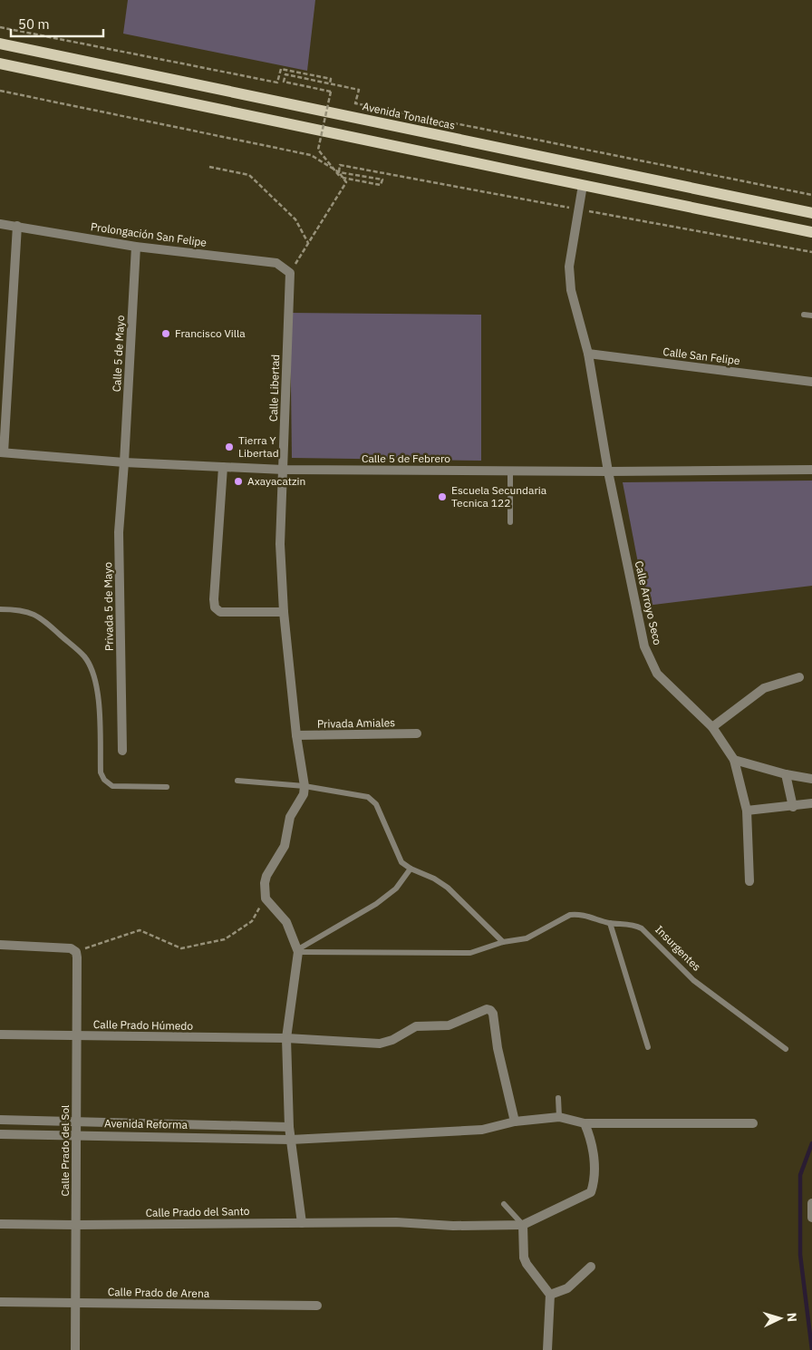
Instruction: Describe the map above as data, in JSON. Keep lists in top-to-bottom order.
{
  "streets": {
    "main road": ["Avenida Tonaltecas"],
    "street": [
      "Prolongación San Felipe",
      "Calle 5 de Mayo",
      "Calle San Felipe",
      "Calle Libertad",
      "Calle 5 de Febrero",
      "Calle Arroyo Seco",
      "Privada 5 de Mayo",
      "Privada Amiales",
      "Calle Prado Húmedo",
      "Avenida Reforma",
      "Calle Prado del Sol",
      "Calle Prado del Santo",
      "Calle Prado de Arena"
    ],
    "lane": ["Insurgentes"]
  },
  "crossings": [
    ["Prolongación San Felipe", "Calle 5 de Mayo"],
    ["Prolongación San Felipe", "Calle Libertad"],
    ["Calle 5 de Mayo", "Calle 5 de Febrero"],
    ["Calle 5 de Mayo", "Privada 5 de Mayo"],
    ["Calle San Felipe", "Calle Arroyo Seco"],
    ["Calle Libertad", "Calle 5 de Febrero"],
    ["Calle Libertad", "Privada Amiales"],
    ["Calle 5 de Febrero", "Calle Arroyo Seco"],
    ["Calle 5 de Febrero", "Privada 5 de Mayo"],
    ["Calle Prado Húmedo", "Avenida Reforma"],
    ["Calle Prado Húmedo", "Calle Prado del Sol"],
    ["Avenida Reforma", "Calle Prado del Sol"],
    ["Calle Prado del Sol", "Calle Prado del Santo"],
    ["Calle Prado del Sol", "Calle Prado de Arena"]
  ],
  "places": [
    "Francisco Villa",
    "Tierra Y Libertad",
    "Axayacatzin",
    "Escuela Secundaria Tecnica 122"
  ],
  "scale_bar": "50 m",
  "north": "right"
}
